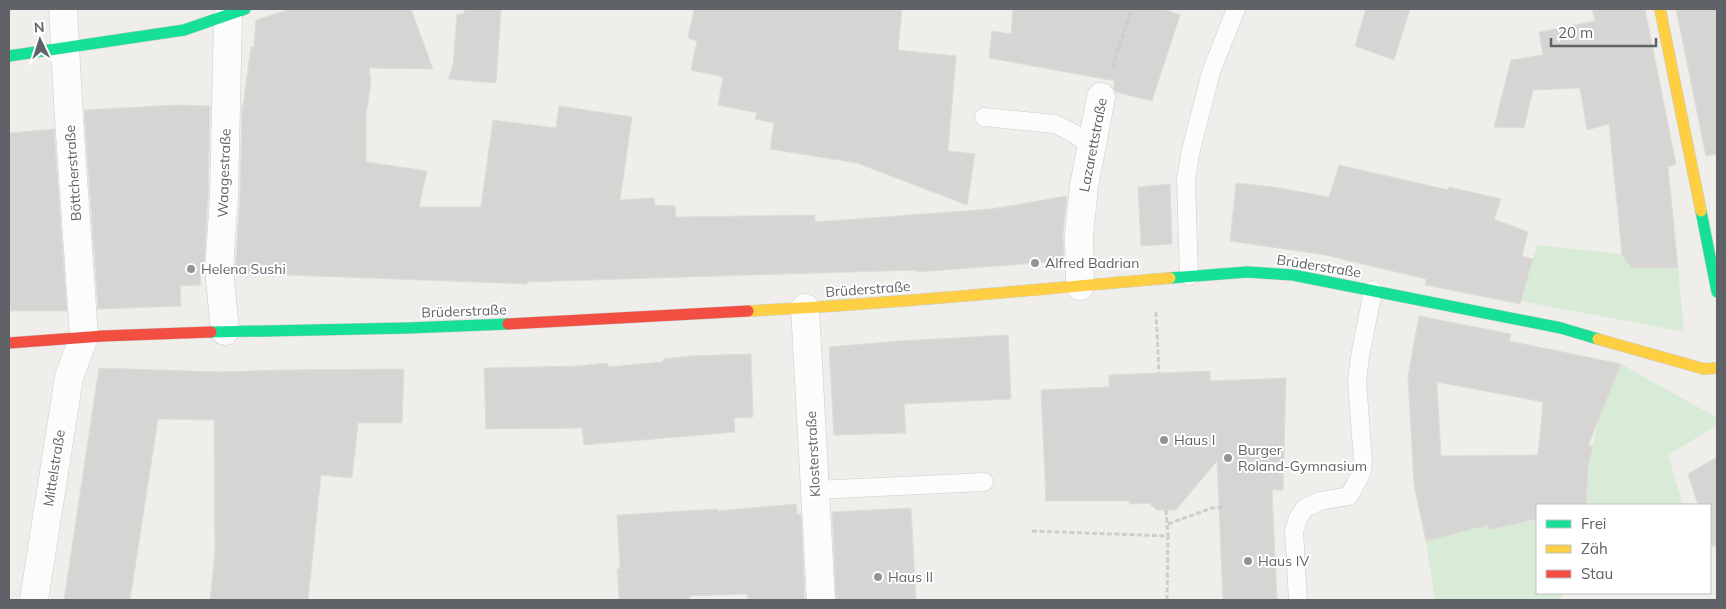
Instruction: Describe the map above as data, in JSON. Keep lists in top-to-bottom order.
{
  "streets": {
    "street": [
      "Lazarettstraße",
      "Böttcherstraße",
      "Waagestraße",
      "Brüderstraße",
      "Klosterstraße",
      "Mittelstraße"
    ]
  },
  "crossings": [
    ["Lazarettstraße", "Brüderstraße"],
    ["Böttcherstraße", "Brüderstraße"],
    ["Böttcherstraße", "Mittelstraße"],
    ["Waagestraße", "Brüderstraße"],
    ["Brüderstraße", "Klosterstraße"],
    ["Brüderstraße", "Mittelstraße"]
  ],
  "places": [
    "Alfred Badrian",
    "Helena Sushi",
    "Haus I",
    "Burger Roland-Gymnasium",
    "Haus IV",
    "Haus II"
  ],
  "legend": ["Frei", "Zäh", "Stau"],
  "scale_bar": "20 m",
  "north": "top"
}
